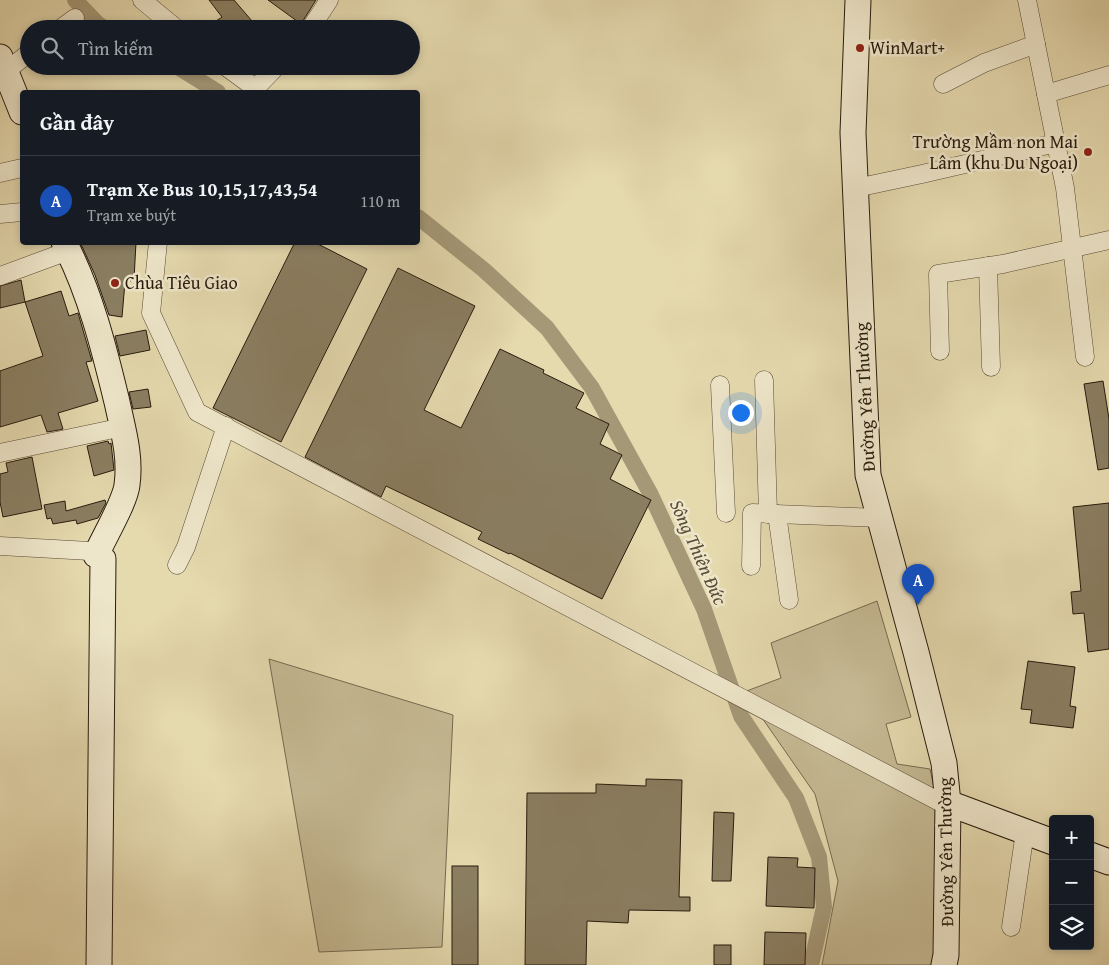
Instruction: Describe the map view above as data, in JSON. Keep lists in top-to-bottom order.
{
  "streets": {
    "main road": ["Đường Yên Thường"]
  },
  "water": ["Sông Thiên Đức"],
  "places": ["WinMart+", "Trường Mầm non Mai Lâm (khu Du Ngoại)", "Chùa Tiêu Giao"],
  "page": {
    "search": "Tìm kiếm",
    "heading": "Gần đây",
    "list": [
      {
        "mark": "A",
        "name": "Trạm Xe Bus 10,15,17,43,54",
        "note": "Trạm xe buýt",
        "value": "110 m"
      }
    ],
    "pins": "A",
    "map_buttons": ["+", "−"]
  }
}
